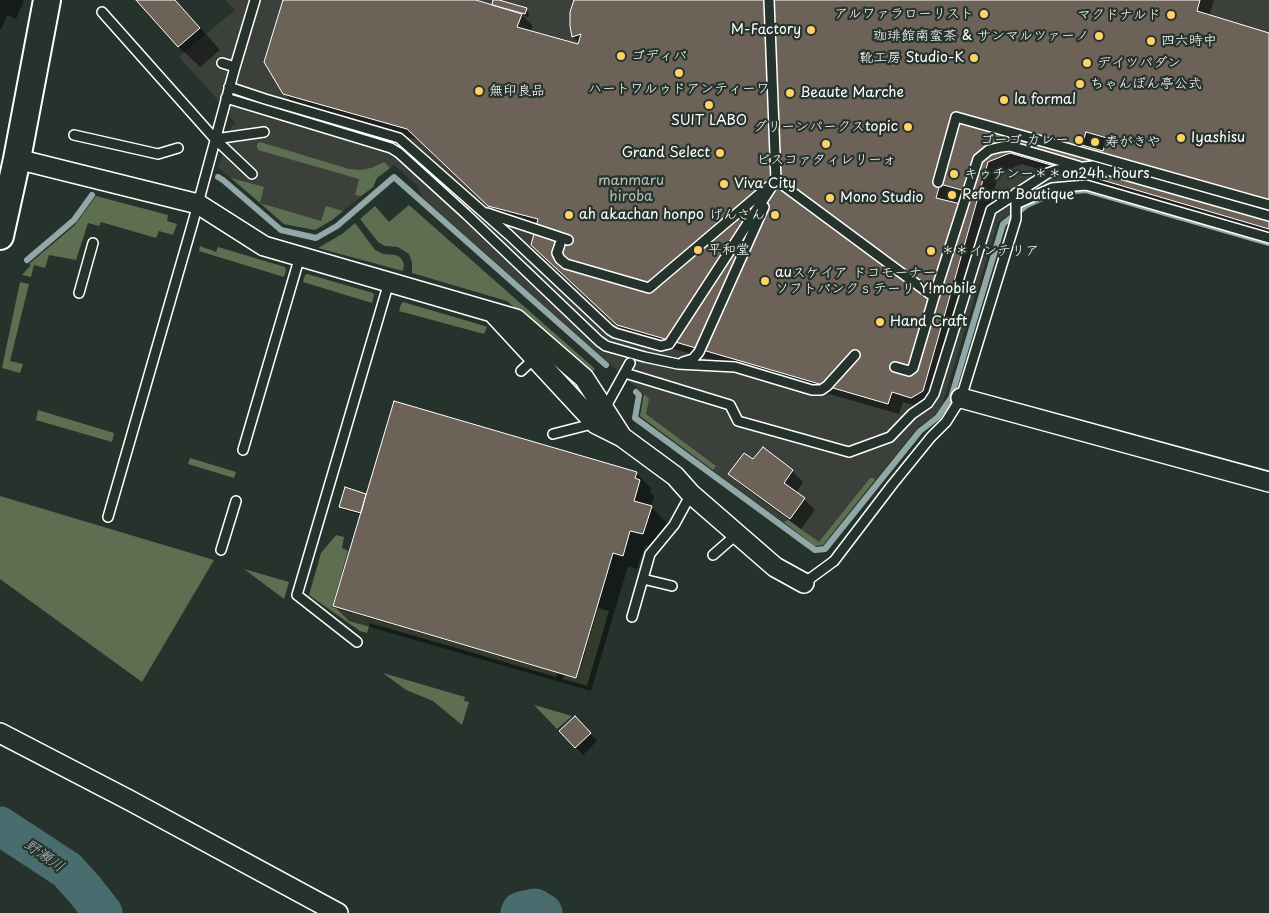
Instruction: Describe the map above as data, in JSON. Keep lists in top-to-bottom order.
{
  "water": ["野瀬川"],
  "parks": ["manmaru hiroba"],
  "places": [
    "アルワァラローリスト",
    "マクドナルド",
    "M-Factory",
    "珈琲館南蛮茶 & サンマルツァーノ",
    "四六時中",
    "ゴディバ",
    "靴工房 Studio-K",
    "デイツパダン",
    "ハートワルゥドアンティーワ",
    "ちゃんぽん亭公式",
    "無印良品",
    "Beaute Marche",
    "la formal",
    "SUIT LABO",
    "グリーンパークスtopic",
    "Iyashisu",
    "ゴーゴ カレー",
    "寿がきや",
    "ビスコァタィレリーォ",
    "Grand Select",
    "キゥチンー＊＊on24h. hours",
    "Viva City",
    "Reform Boutique",
    "Mono Studio",
    "ah akachan honpo",
    "げんさん",
    "平和堂",
    "＊＊インテリア",
    "auスケイア ドコモーナー ソフトバンクｓテーリ Y!mobile",
    "Hand Craft"
  ]
}
